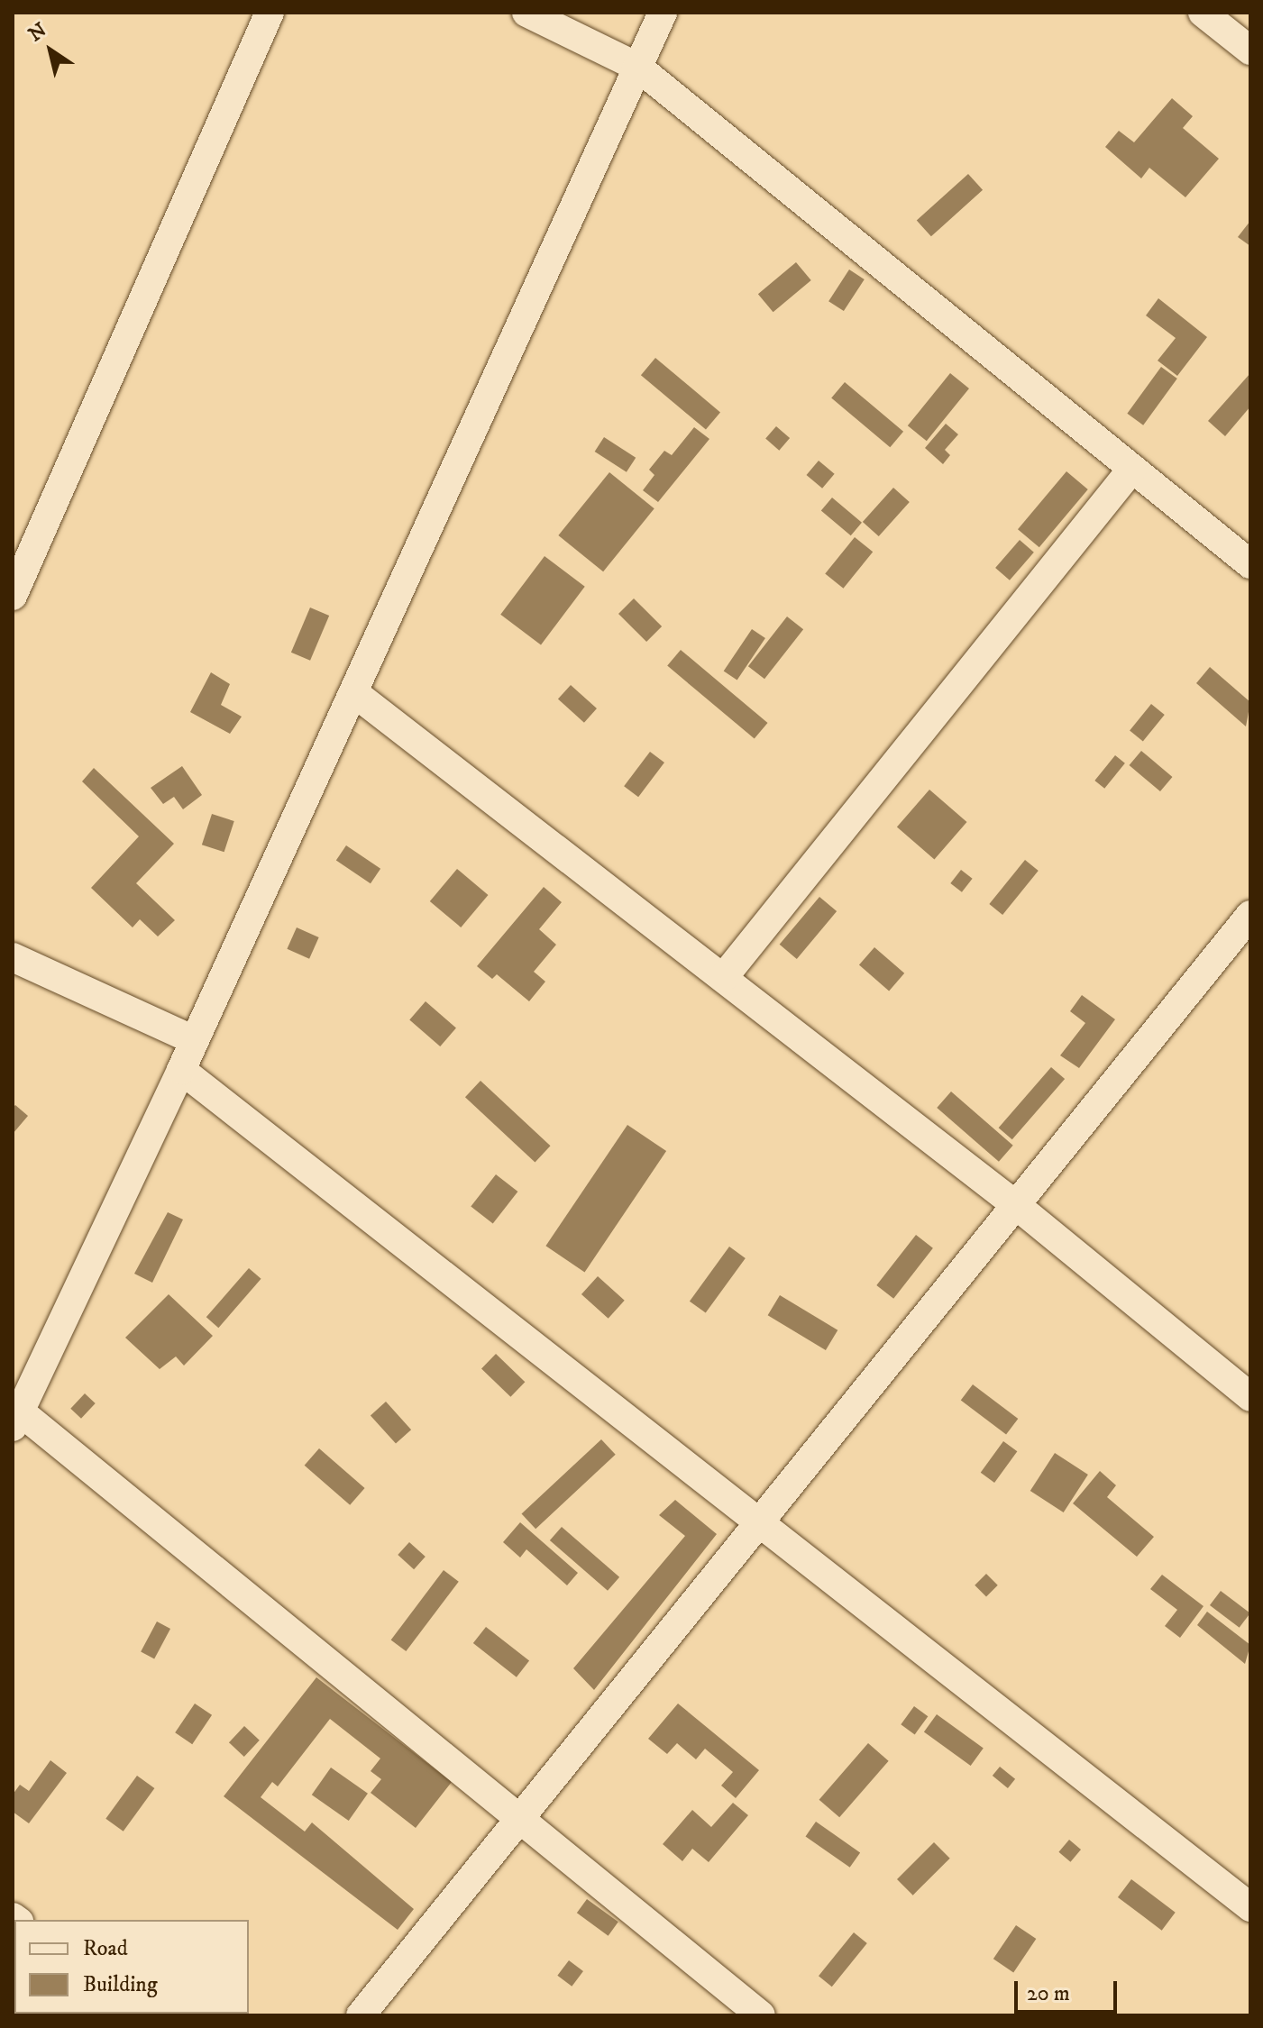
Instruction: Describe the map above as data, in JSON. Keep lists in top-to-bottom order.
{
  "legend": ["Road", "Building"],
  "scale_bar": "20 m",
  "north": "top left"
}
